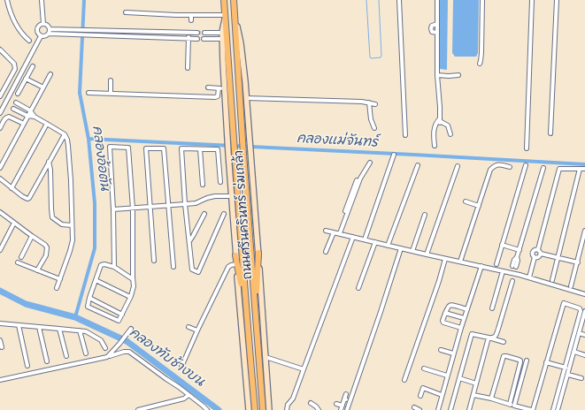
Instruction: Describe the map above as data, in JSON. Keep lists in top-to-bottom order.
{
  "streets": {
    "main road": ["ถนนศรีนครินทร์-ร่มเกล้า"]
  },
  "water": ["คลองแม่จันทร์", "คลองอ้อตัน", "คลองทับช้างบน"]
}
